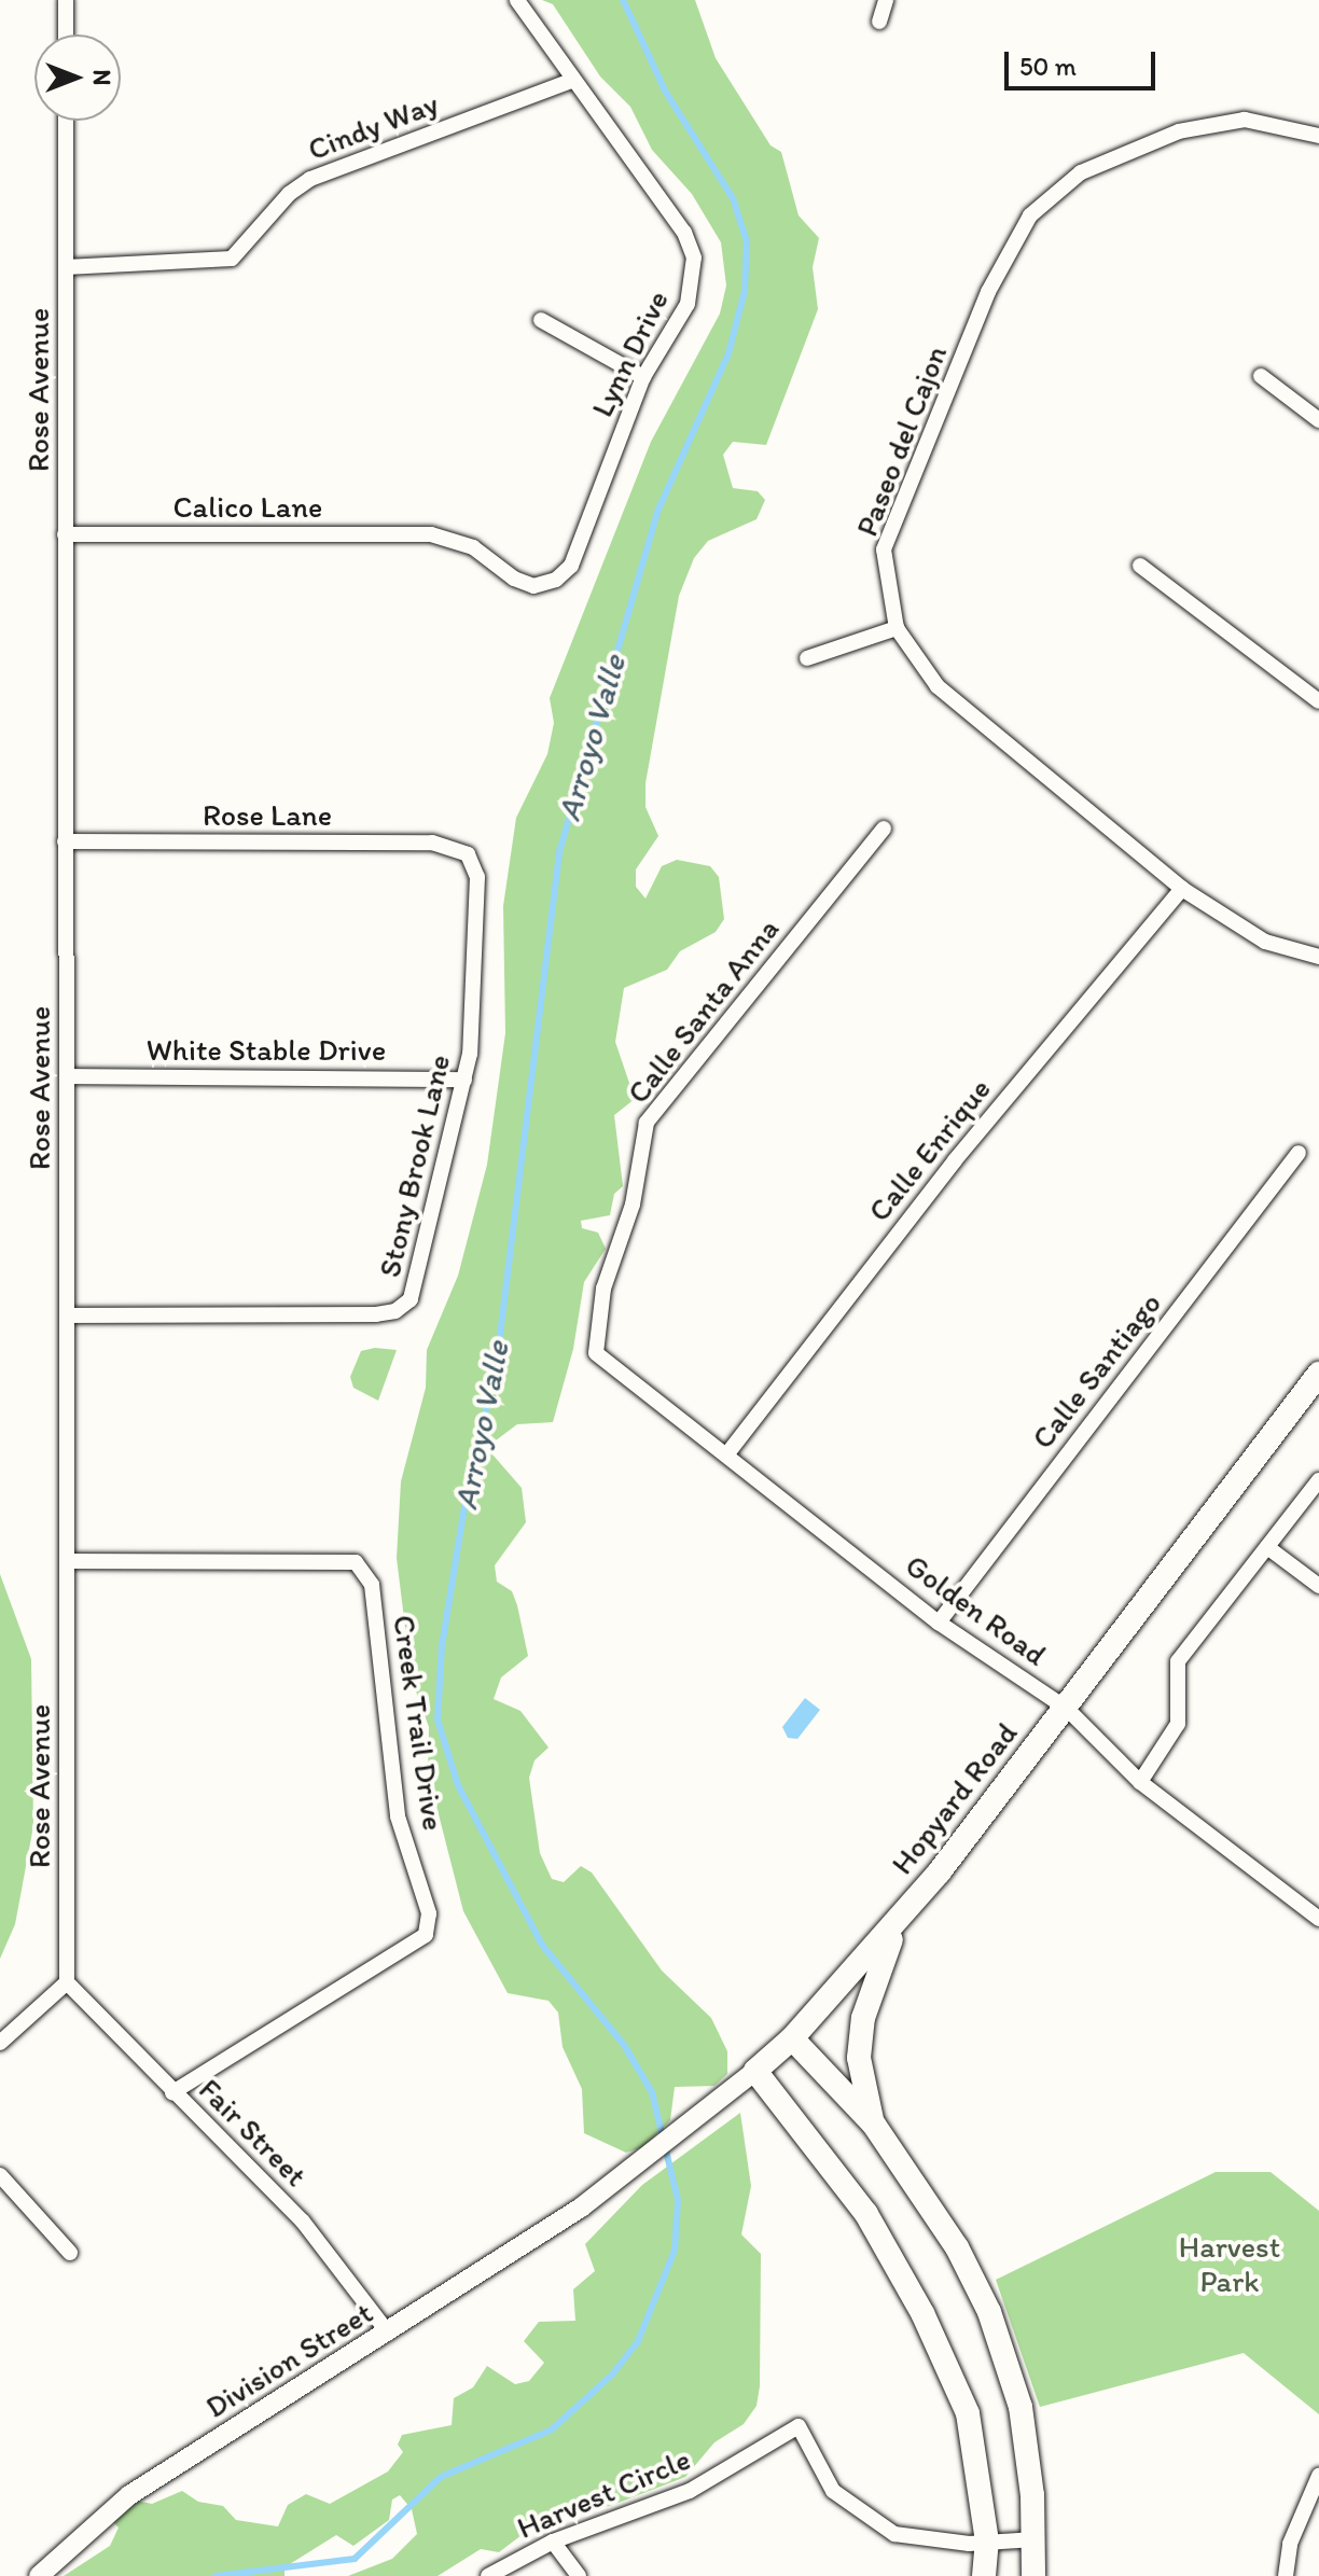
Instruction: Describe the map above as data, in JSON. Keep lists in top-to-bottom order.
{
  "streets": {
    "main road": ["Hopyard Road"],
    "street": [
      "Cindy Way",
      "Lynn Drive",
      "Rose Avenue",
      "Paseo del Cajon",
      "Calico Lane",
      "Rose Lane",
      "Calle Santa Anna",
      "White Stable Drive",
      "Calle Enrique",
      "Stony Brook Lane",
      "Calle Santiago",
      "Golden Road",
      "Creek Trail Drive",
      "Fair Street",
      "Division Street",
      "Harvest Circle"
    ]
  },
  "crossings": [
    ["Cindy Way", "Lynn Drive"],
    ["Cindy Way", "Rose Avenue"],
    ["Lynn Drive", "Calico Lane"],
    ["Rose Avenue", "Calico Lane"],
    ["Rose Avenue", "Rose Lane"],
    ["Rose Avenue", "White Stable Drive"],
    ["Rose Avenue", "Stony Brook Lane"],
    ["Rose Avenue", "Creek Trail Drive"],
    ["Rose Avenue", "Fair Street"],
    ["Paseo del Cajon", "Calle Enrique"],
    ["Rose Lane", "Stony Brook Lane"],
    ["Calle Santa Anna", "Golden Road"],
    ["White Stable Drive", "Stony Brook Lane"],
    ["Calle Enrique", "Golden Road"],
    ["Calle Santiago", "Golden Road"],
    ["Golden Road", "Hopyard Road"],
    ["Creek Trail Drive", "Fair Street"],
    ["Hopyard Road", "Division Street"],
    ["Fair Street", "Division Street"]
  ],
  "water": ["Arroyo Valle"],
  "parks": ["Harvest Park"],
  "scale_bar": "50 m",
  "north": "right"
}
